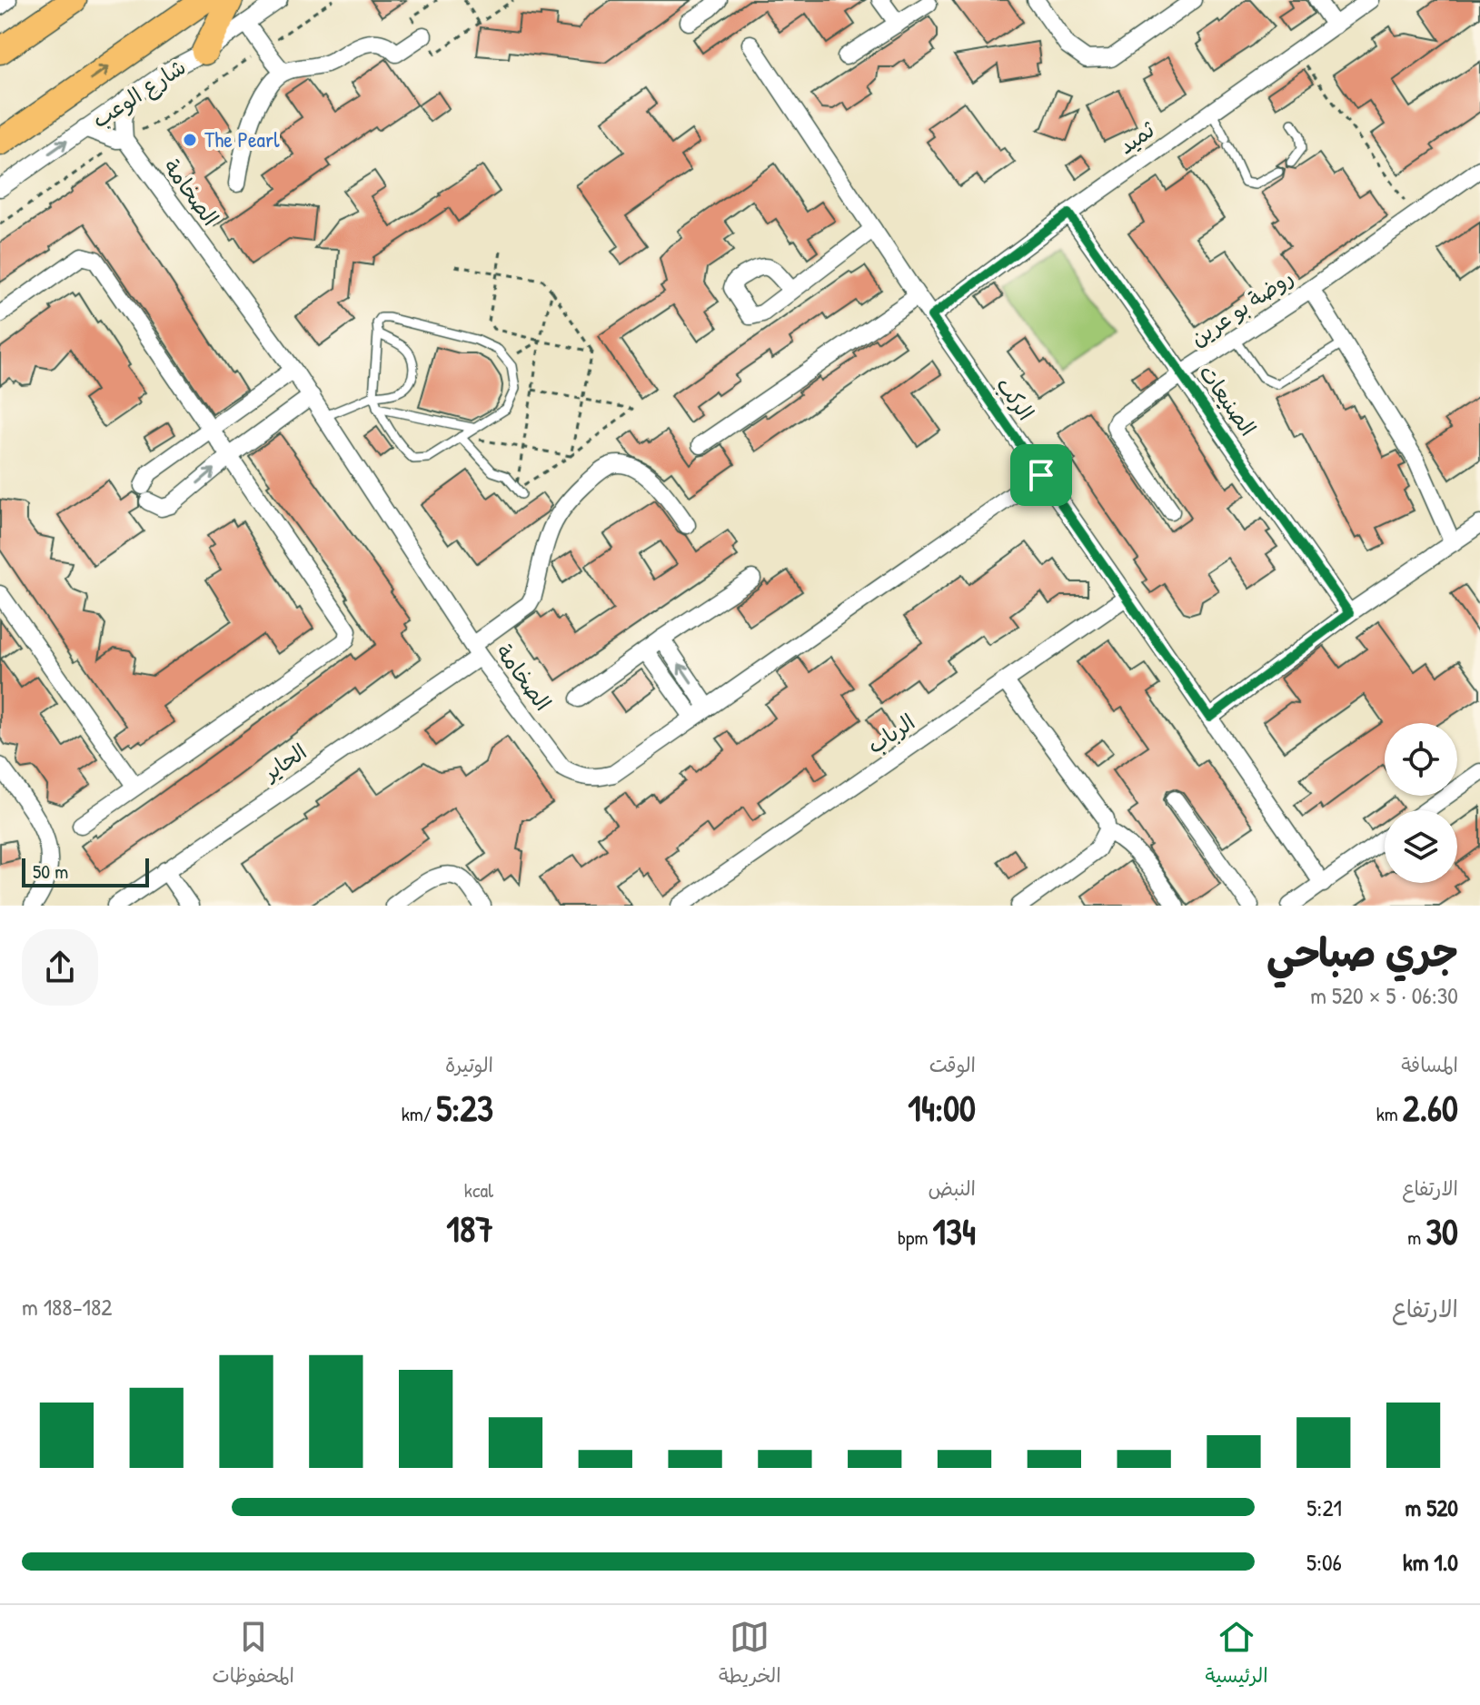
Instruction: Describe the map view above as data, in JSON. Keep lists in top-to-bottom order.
{
  "streets": {
    "main road": ["شارع الوعب"],
    "street": [
      "ثميد",
      "الصخامة",
      "روضة بو عرين",
      "الركب",
      "الصنيعات",
      "الرباب",
      "الحاير"
    ]
  },
  "crossings": [
    ["ثميد", "الركب"],
    ["ثميد", "الصنيعات"],
    ["الصخامة", "الركب"],
    ["الصخامة", "الحاير"],
    ["روضة بو عرين", "الصنيعات"],
    ["الركب", "الرباب"]
  ],
  "one_way": ["شارع الوعب"],
  "places": ["The Pearl"],
  "scale_bar": "50 m",
  "page": {
    "scale": "50 m",
    "heading": ["جري صباحي", "06:30 · 5 × 520 m"],
    "stats": [
      ["المسافة", "2.60 km"],
      ["الوقت", "14:00"],
      ["الوتيرة", "5:23 /km"],
      ["الارتفاع", "30 m"],
      ["النبض", "134 bpm"],
      ["kcal", "187"]
    ],
    "chart": ["الارتفاع", "182–188 m"],
    "list": [
      {
        "name": "520 m",
        "note": "5:21"
      },
      {
        "name": "1.0 km",
        "note": "5:06"
      }
    ],
    "tabs": ["الرئيسية", "الخريطة", "المحفوظات"]
  }
}
